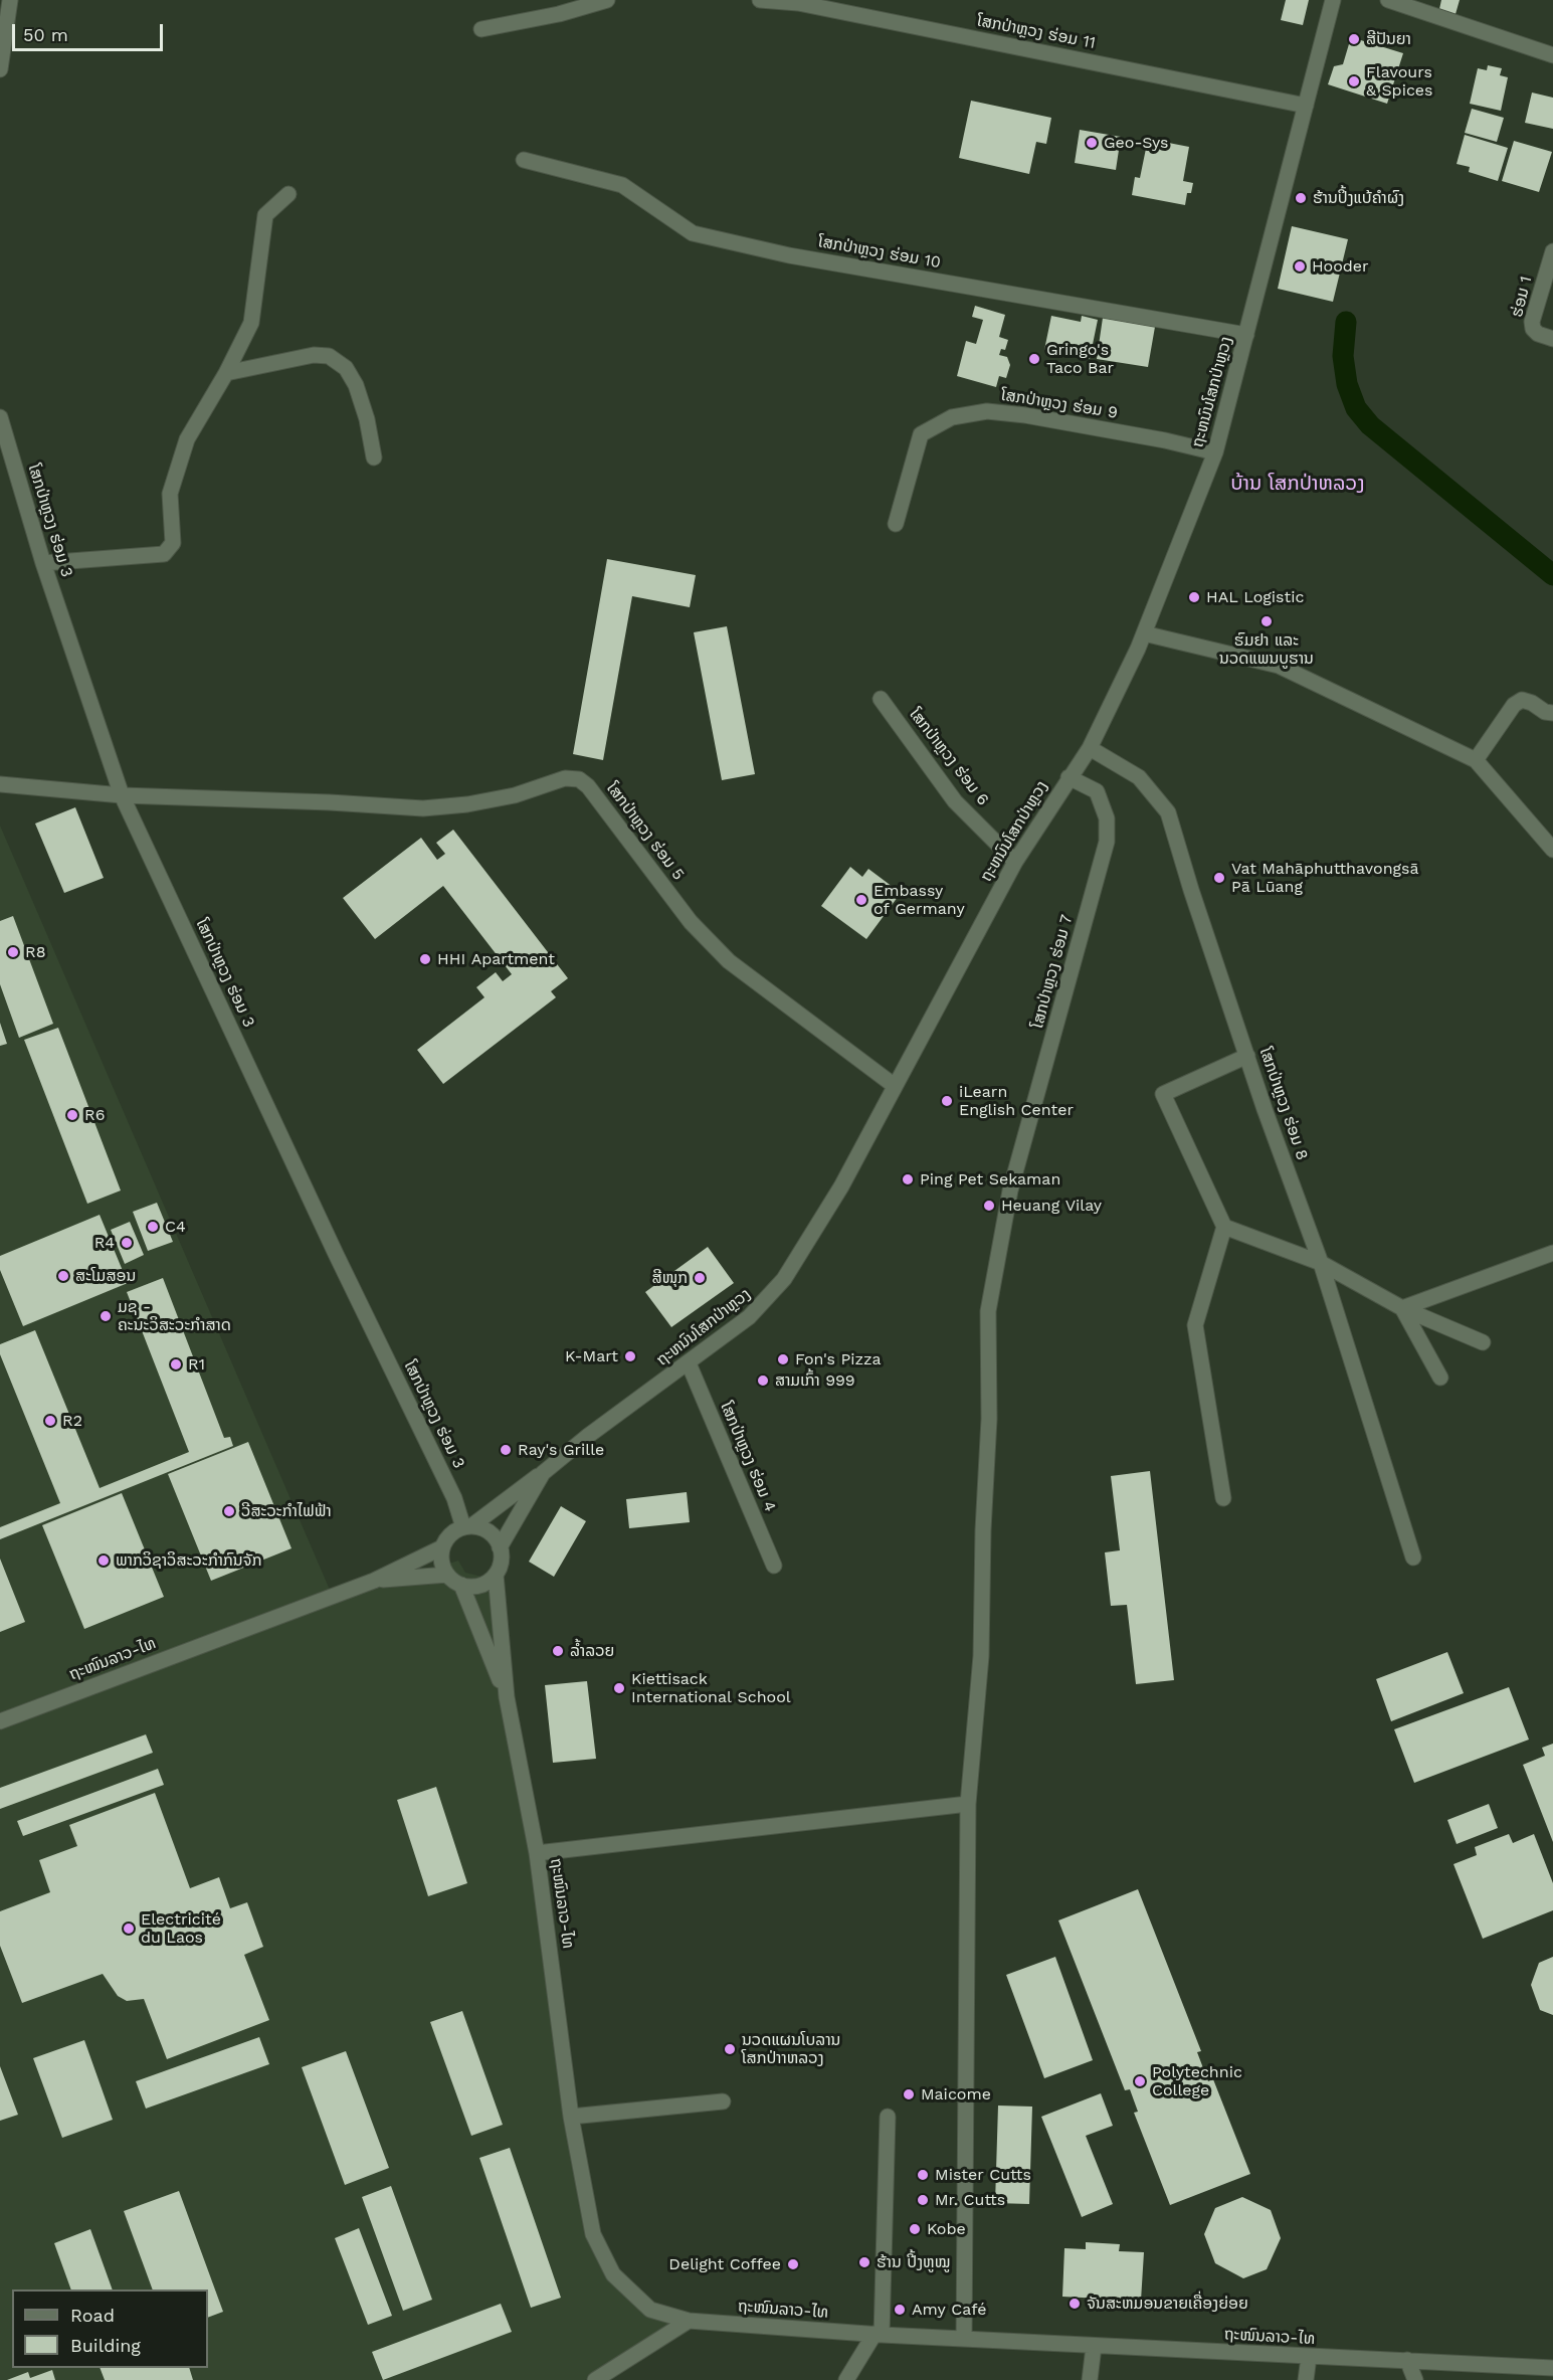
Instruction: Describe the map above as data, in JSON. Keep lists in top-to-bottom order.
{
  "streets": {
    "street": [
      "ໂສກປ່າຫຼວງ ຮ່ອມ 11",
      "ໂສກປ່າຫຼວງ ຮ່ອມ 10",
      "ຮ່ອມ 1",
      "ຖະຫນົນໂສກປ່າຫຼວງ",
      "ໂສກປ່າຫຼວງ ຮ່ອມ 9",
      "ໂສກປ່າຫຼວງ ຮ່ອມ 3",
      "ໂສກປ່າຫຼວງ ຮ່ອມ 6",
      "ໂສກປ່າຫຼວງ ຮ່ອມ 5",
      "ໂສກປ່າຫຼວງ ຮ່ອມ 7",
      "ໂສກປ່າຫຼວງ ຮ່ອມ 8",
      "ໂສກປ່າຫຼວງ ຮ່ອມ 4",
      "ຖະໜົນລາວ-ໄທ"
    ]
  },
  "crossings": [
    ["ໂສກປ່າຫຼວງ ຮ່ອມ 11", "ຖະຫນົນໂສກປ່າຫຼວງ"],
    ["ໂສກປ່າຫຼວງ ຮ່ອມ 10", "ຖະຫນົນໂສກປ່າຫຼວງ"],
    ["ຖະຫນົນໂສກປ່າຫຼວງ", "ໂສກປ່າຫຼວງ ຮ່ອມ 9"],
    ["ຖະຫນົນໂສກປ່າຫຼວງ", "ໂສກປ່າຫຼວງ ຮ່ອມ 3"],
    ["ຖະຫນົນໂສກປ່າຫຼວງ", "ໂສກປ່າຫຼວງ ຮ່ອມ 6"],
    ["ຖະຫນົນໂສກປ່າຫຼວງ", "ໂສກປ່າຫຼວງ ຮ່ອມ 5"],
    ["ຖະຫນົນໂສກປ່າຫຼວງ", "ໂສກປ່າຫຼວງ ຮ່ອມ 7"],
    ["ຖະຫນົນໂສກປ່າຫຼວງ", "ໂສກປ່າຫຼວງ ຮ່ອມ 8"],
    ["ຖະຫນົນໂສກປ່າຫຼວງ", "ໂສກປ່າຫຼວງ ຮ່ອມ 4"],
    ["ຖະຫນົນໂສກປ່າຫຼວງ", "ຖະໜົນລາວ-ໄທ"],
    ["ໂສກປ່າຫຼວງ ຮ່ອມ 3", "ໂສກປ່າຫຼວງ ຮ່ອມ 5"],
    ["ໂສກປ່າຫຼວງ ຮ່ອມ 3", "ຖະໜົນລາວ-ໄທ"],
    ["ໂສກປ່າຫຼວງ ຮ່ອມ 7", "ຖະໜົນລາວ-ໄທ"]
  ],
  "districts": ["ບ້ານ ໂສກປ່າຫລວງ"],
  "places": [
    "ສີປັນຍາ",
    "Flavours & Spices",
    "Geo-Sys",
    "ຮ້ານປິ້ງແບ້ຄຳຜົງ",
    "Hooder",
    "Gringo's Taco Bar",
    "HAL Logistic",
    "ຮົມຢາ ແລະ ນວດແພນບູຮານ",
    "Vat Mahāphutthavongsā Pā Lūang",
    "Embassy of Germany",
    "R8",
    "HHI Apartment",
    "iLearn English Center",
    "R6",
    "Ping Pet Sekaman",
    "Heuang Vilay",
    "C4",
    "R4",
    "ສະໂມສອນ",
    "ສີໜຸກ",
    "ມຊ - ຄະນະວິສະວະກຳສາດ",
    "K-Mart",
    "Fon's Pizza",
    "R1",
    "ສາມເກົ້າ 999",
    "R2",
    "Ray's Grille",
    "ວີສະວະກຳໄຟຟ້າ",
    "ພາກວິຊາວິສະວະກຳກົນຈັກ",
    "ລ້ຳລວຍ",
    "Kiettisack International School",
    "Electricité du Laos",
    "ນວດແຜນໂບລານ ໂສກປ່າາຫລວງ",
    "Polytechnic College",
    "Maicome",
    "Mister Cutts",
    "Mr. Cutts",
    "Kobe",
    "ຮ້ານ ປີ້ງຫູໝູ",
    "Delight Coffee",
    "ຈັນສະຫມອນຂາຍເຄື່ອງຍ່ອຍ",
    "Amy Café"
  ],
  "legend": ["Road", "Building"],
  "scale_bar": "50 m"
}
